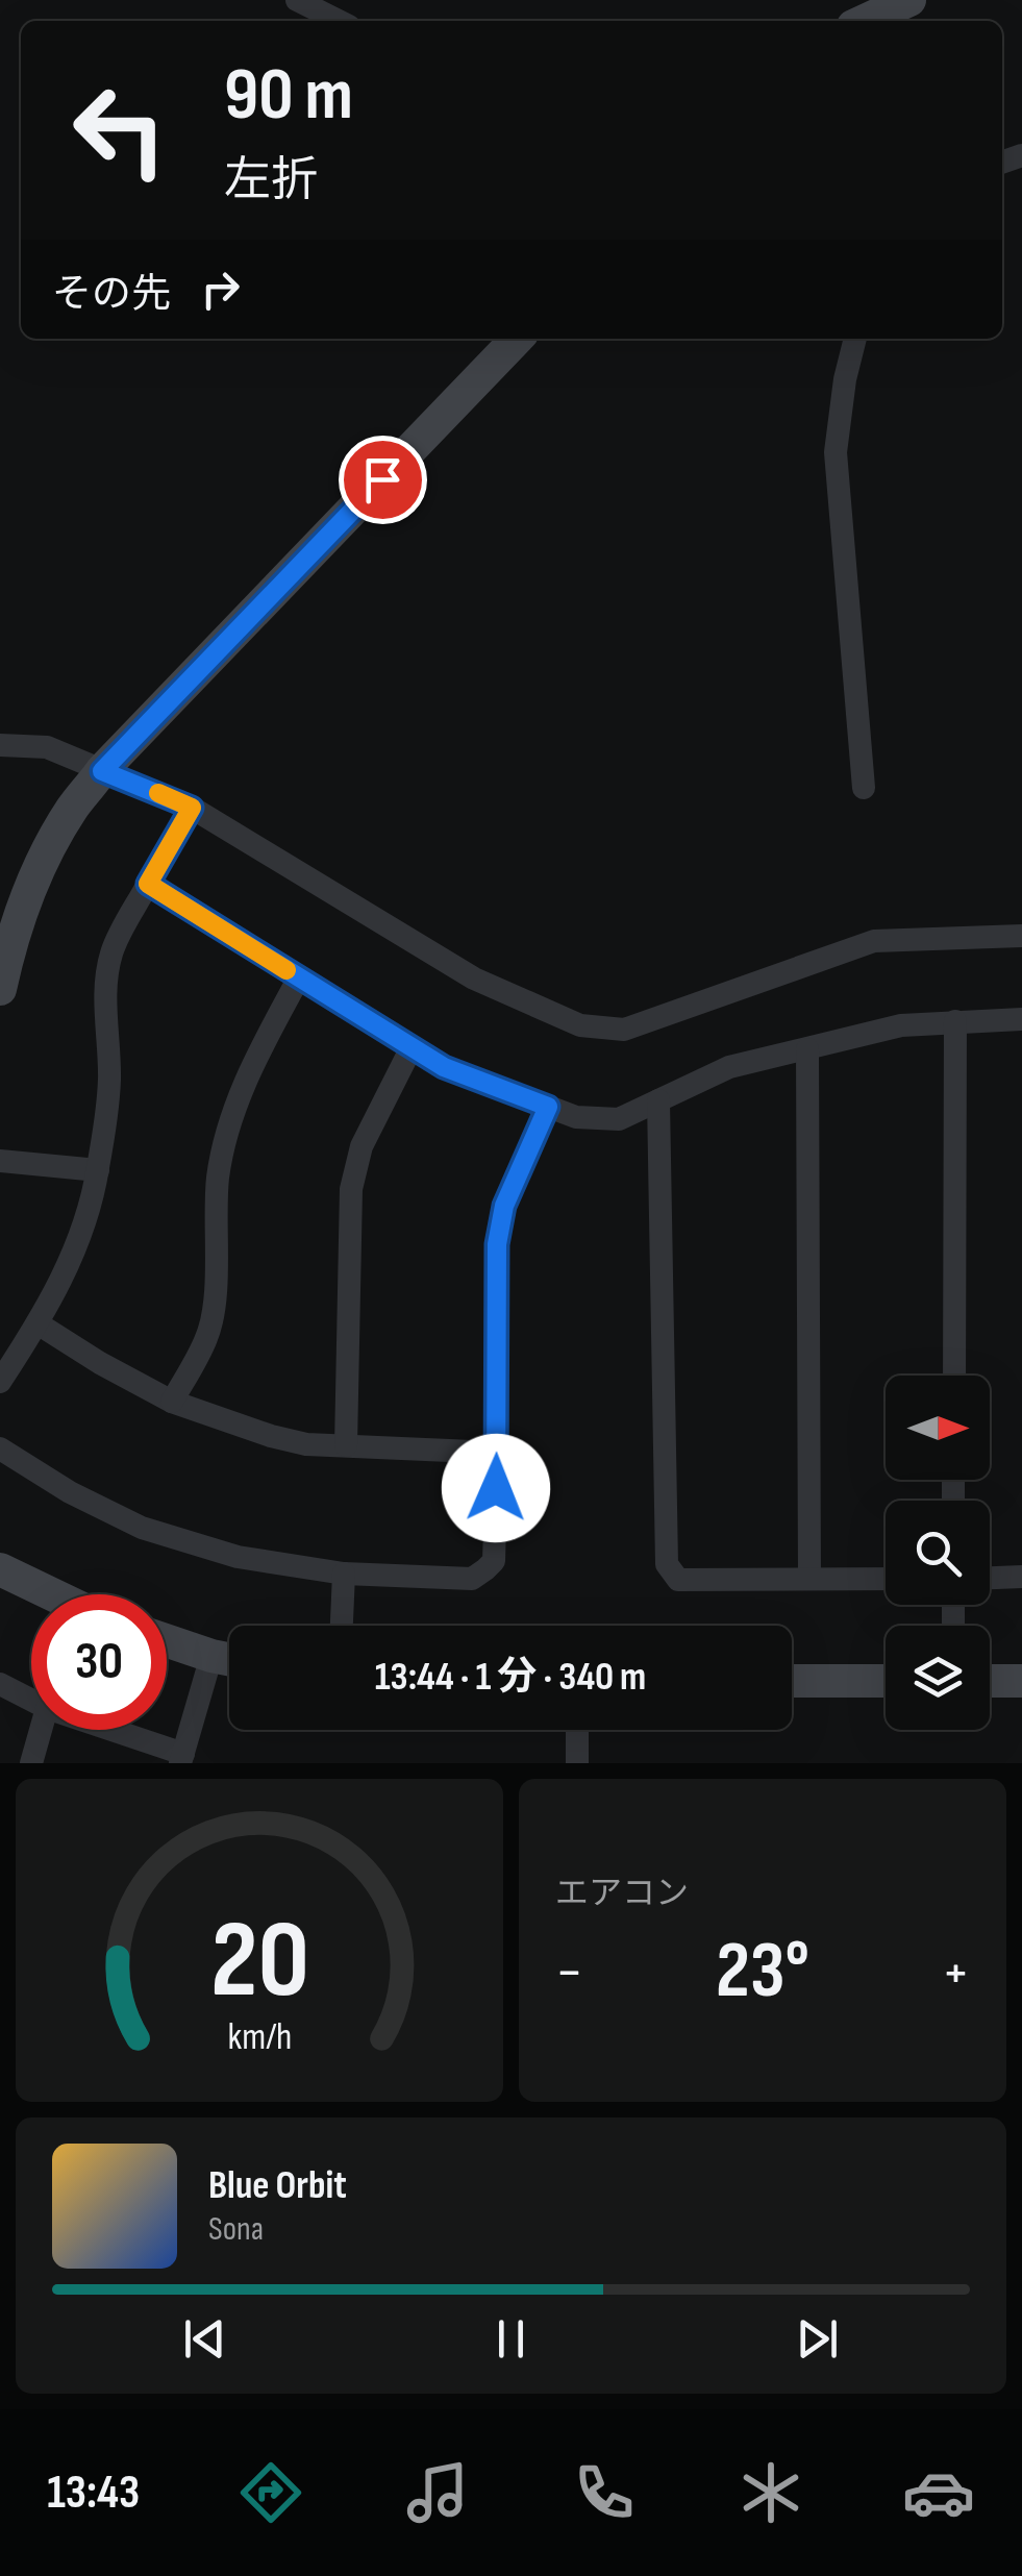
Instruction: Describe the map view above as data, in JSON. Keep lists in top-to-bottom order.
{
  "north": "right",
  "page": {
    "turn": ["90 m", "左折"],
    "then": "その先",
    "limit": "30",
    "trip": "13:44 · 1 分 · 340 m",
    "tile": "エアコン",
    "heat": ["−", "23°", "+"],
    "song": ["Blue Orbit", "Sona"],
    "tabs": "13:43",
    "gauge": ["20", "km/h"]
  }
}
